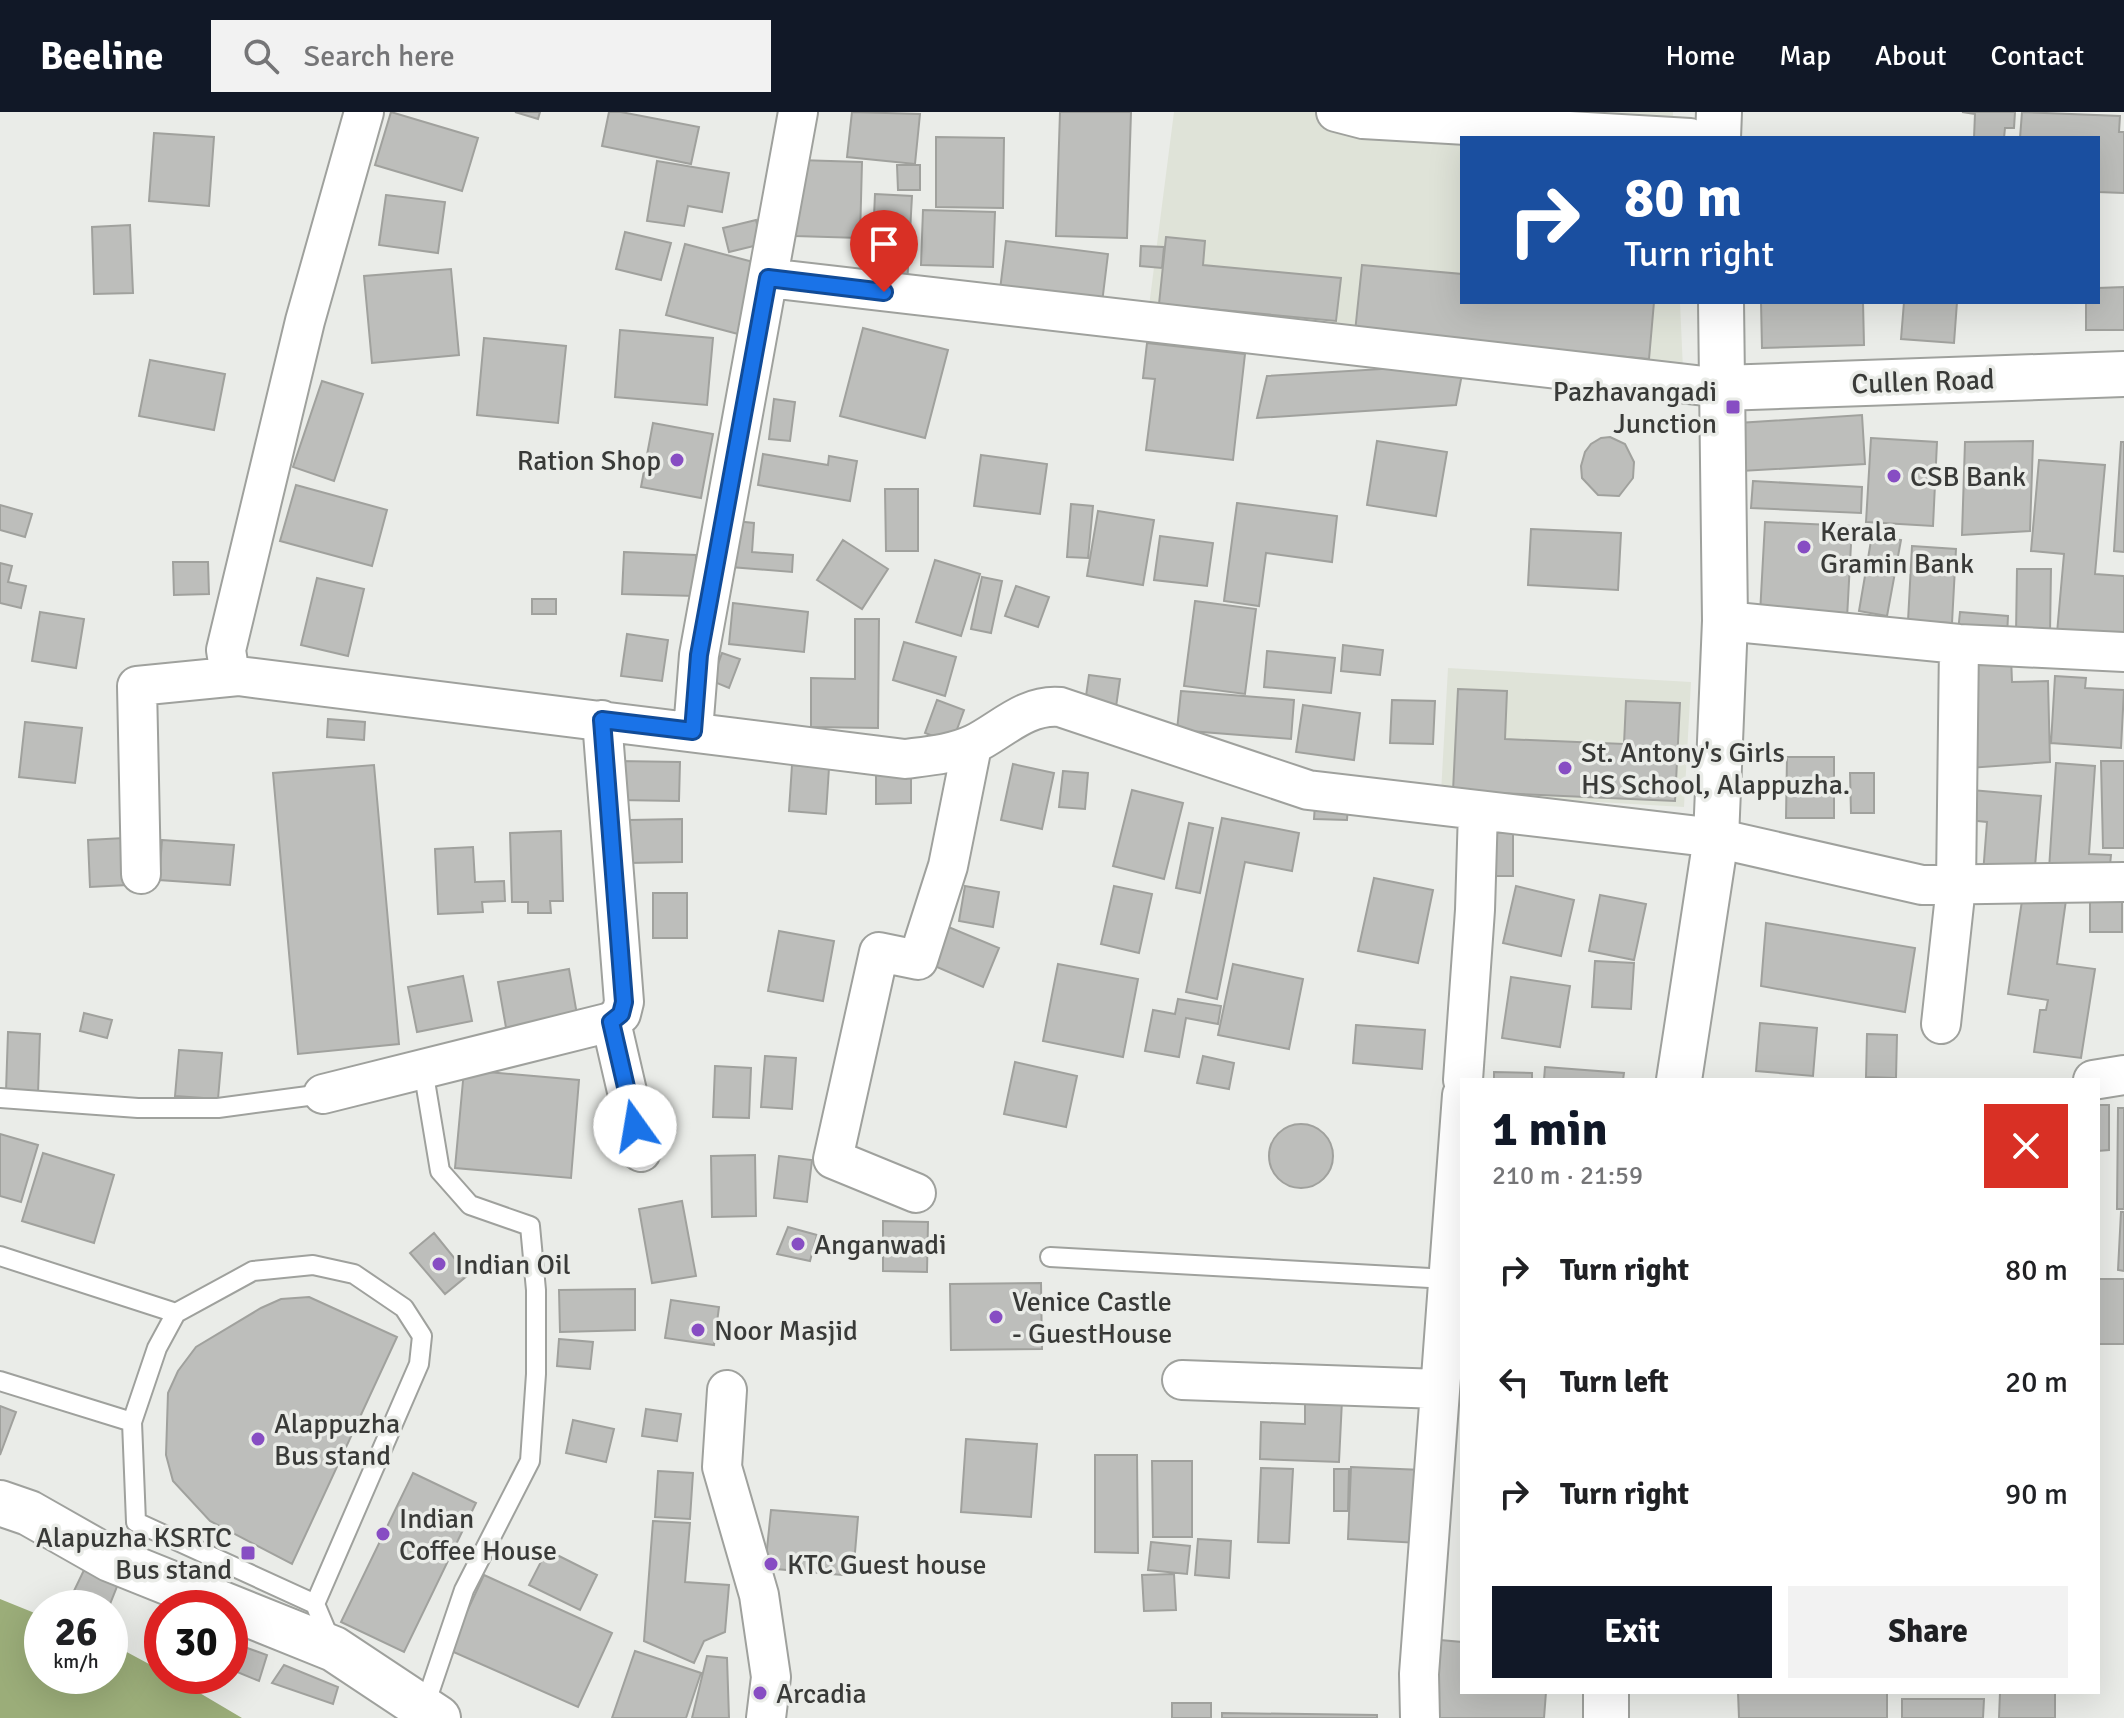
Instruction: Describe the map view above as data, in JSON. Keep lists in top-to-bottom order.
{
  "streets": {
    "main road": ["Cullen Road"]
  },
  "places": {
    "transit": ["Pazhavangadi Junction", "Alapuzha KSRTC Bus stand"],
    "other": [
      "Ration Shop",
      "CSB Bank",
      "Kerala Gramin Bank",
      "St. Antony's Girls HS School, Alappuzha.",
      "Anganwadi",
      "Indian Oil",
      "Venice Castle - GuestHouse",
      "Noor Masjid",
      "Alappuzha Bus stand",
      "Indian Coffee House",
      "KTC Guest house",
      "Arcadia"
    ]
  },
  "page": {
    "header": "Beeline",
    "search": "Search here",
    "nav": [
      "Home",
      "Map",
      "About",
      "Contact"
    ],
    "turn": ["80 m", "Turn right"],
    "heading": ["1 min", "210 m · 21:59"],
    "list": [
      {
        "name": "Turn right",
        "value": "80 m"
      },
      {
        "name": "Turn left",
        "value": "20 m"
      },
      {
        "name": "Turn right",
        "value": "90 m"
      }
    ],
    "buttons": ["Exit", "Share"],
    "speed": "26 km/h",
    "limit": "30"
  }
}
